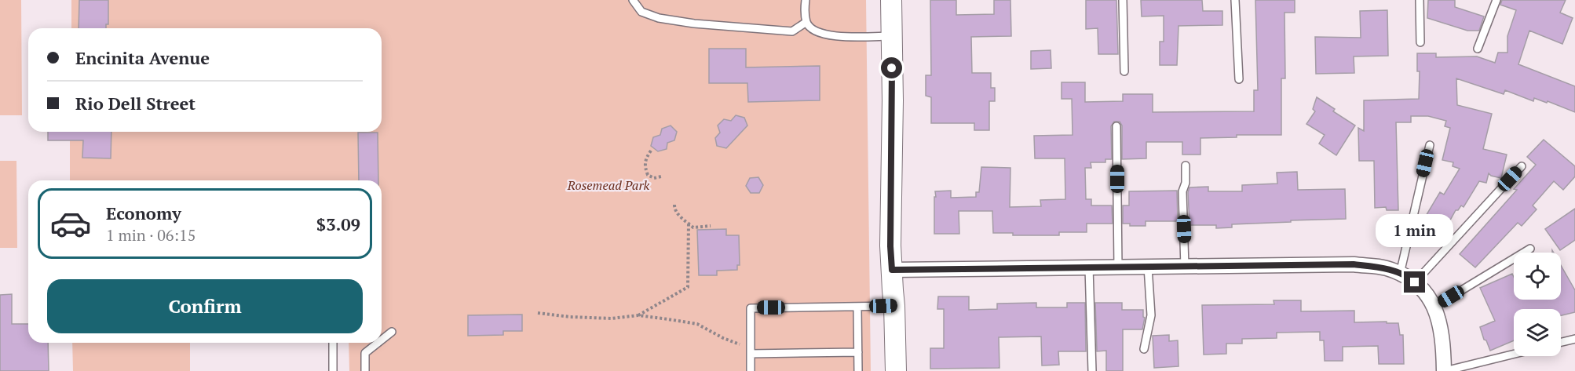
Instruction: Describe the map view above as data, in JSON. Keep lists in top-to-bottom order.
{
  "parks": ["Rosemead Park"],
  "page": {
    "banner": ["Encinita Avenue", "Rio Dell Street"],
    "list": [
      {
        "name": "Economy",
        "note": "1 min · 06:15",
        "value": "$3.09"
      }
    ],
    "bubble": "1 min",
    "buttons": "Confirm"
  }
}
